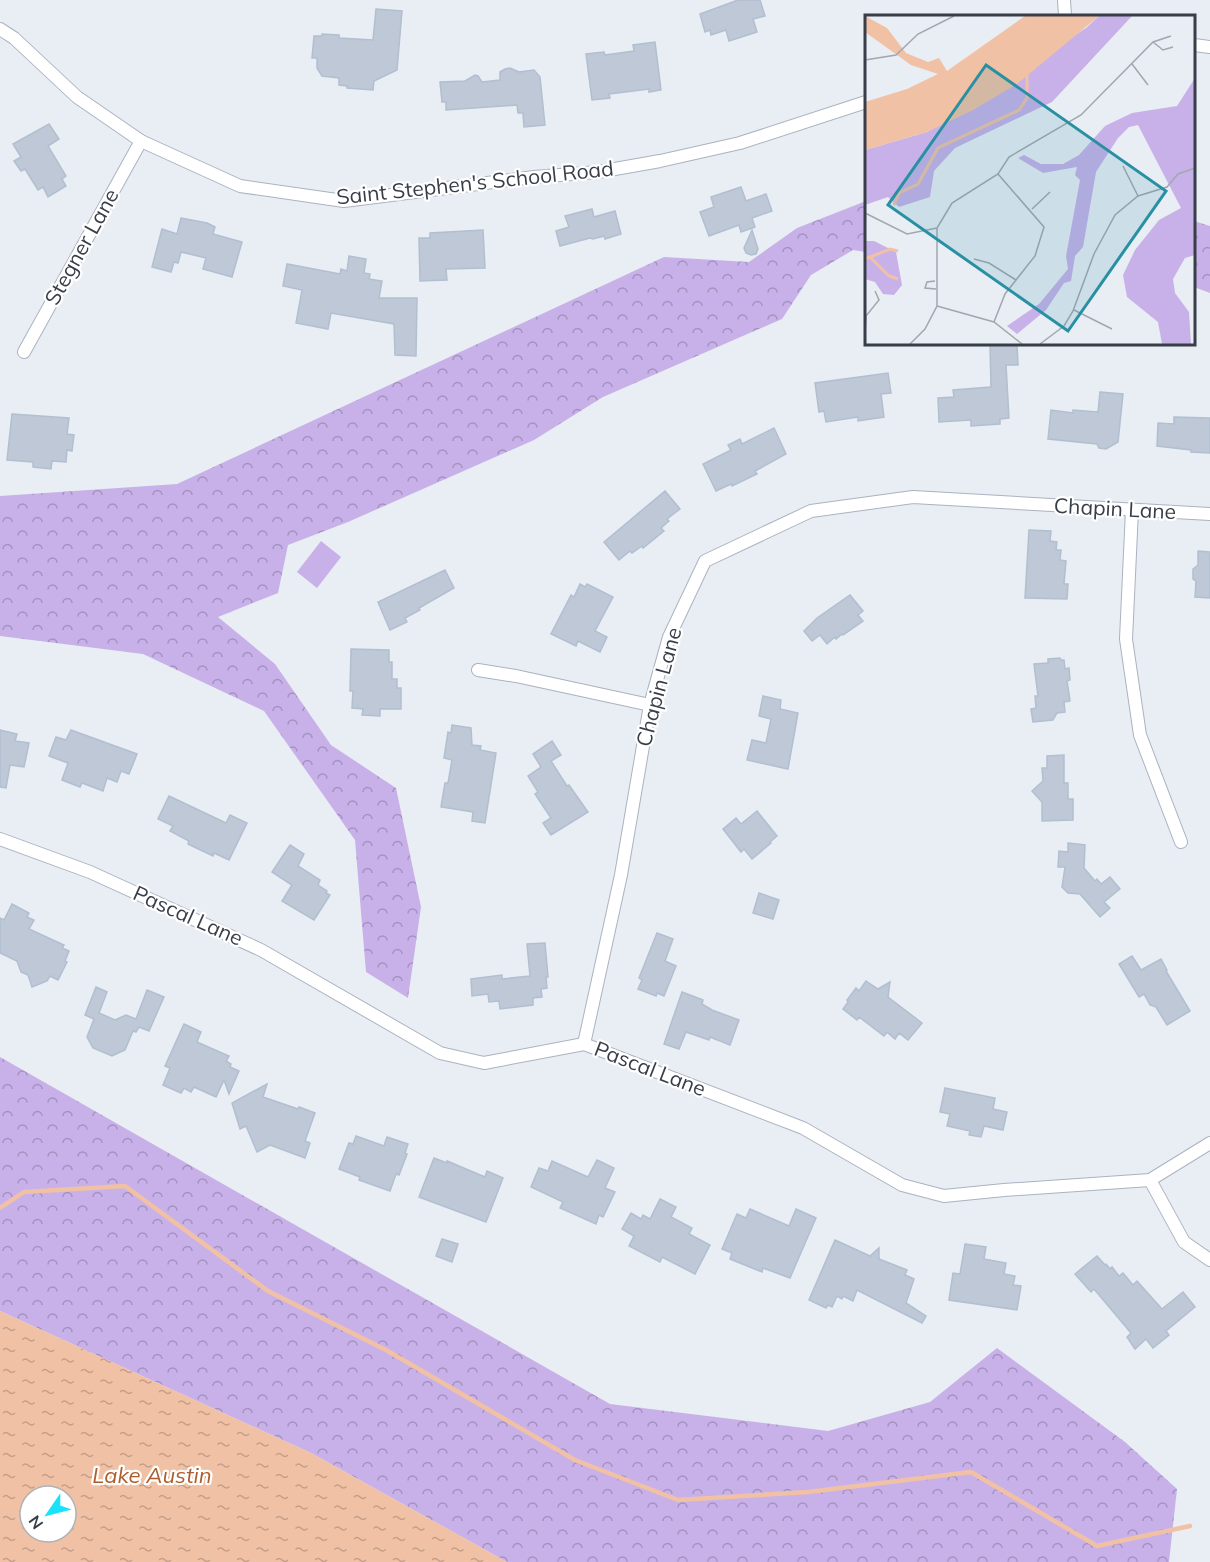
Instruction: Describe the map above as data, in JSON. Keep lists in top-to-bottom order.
{
  "streets": {
    "street": [
      "Saint Stephen's School Road",
      "Stegner Lane",
      "Chapin Lane",
      "Pascal Lane"
    ]
  },
  "crossings": [
    ["Saint Stephen's School Road", "Stegner Lane"],
    ["Chapin Lane", "Pascal Lane"]
  ],
  "water": ["Lake Austin"],
  "north": "bottom left"
}
